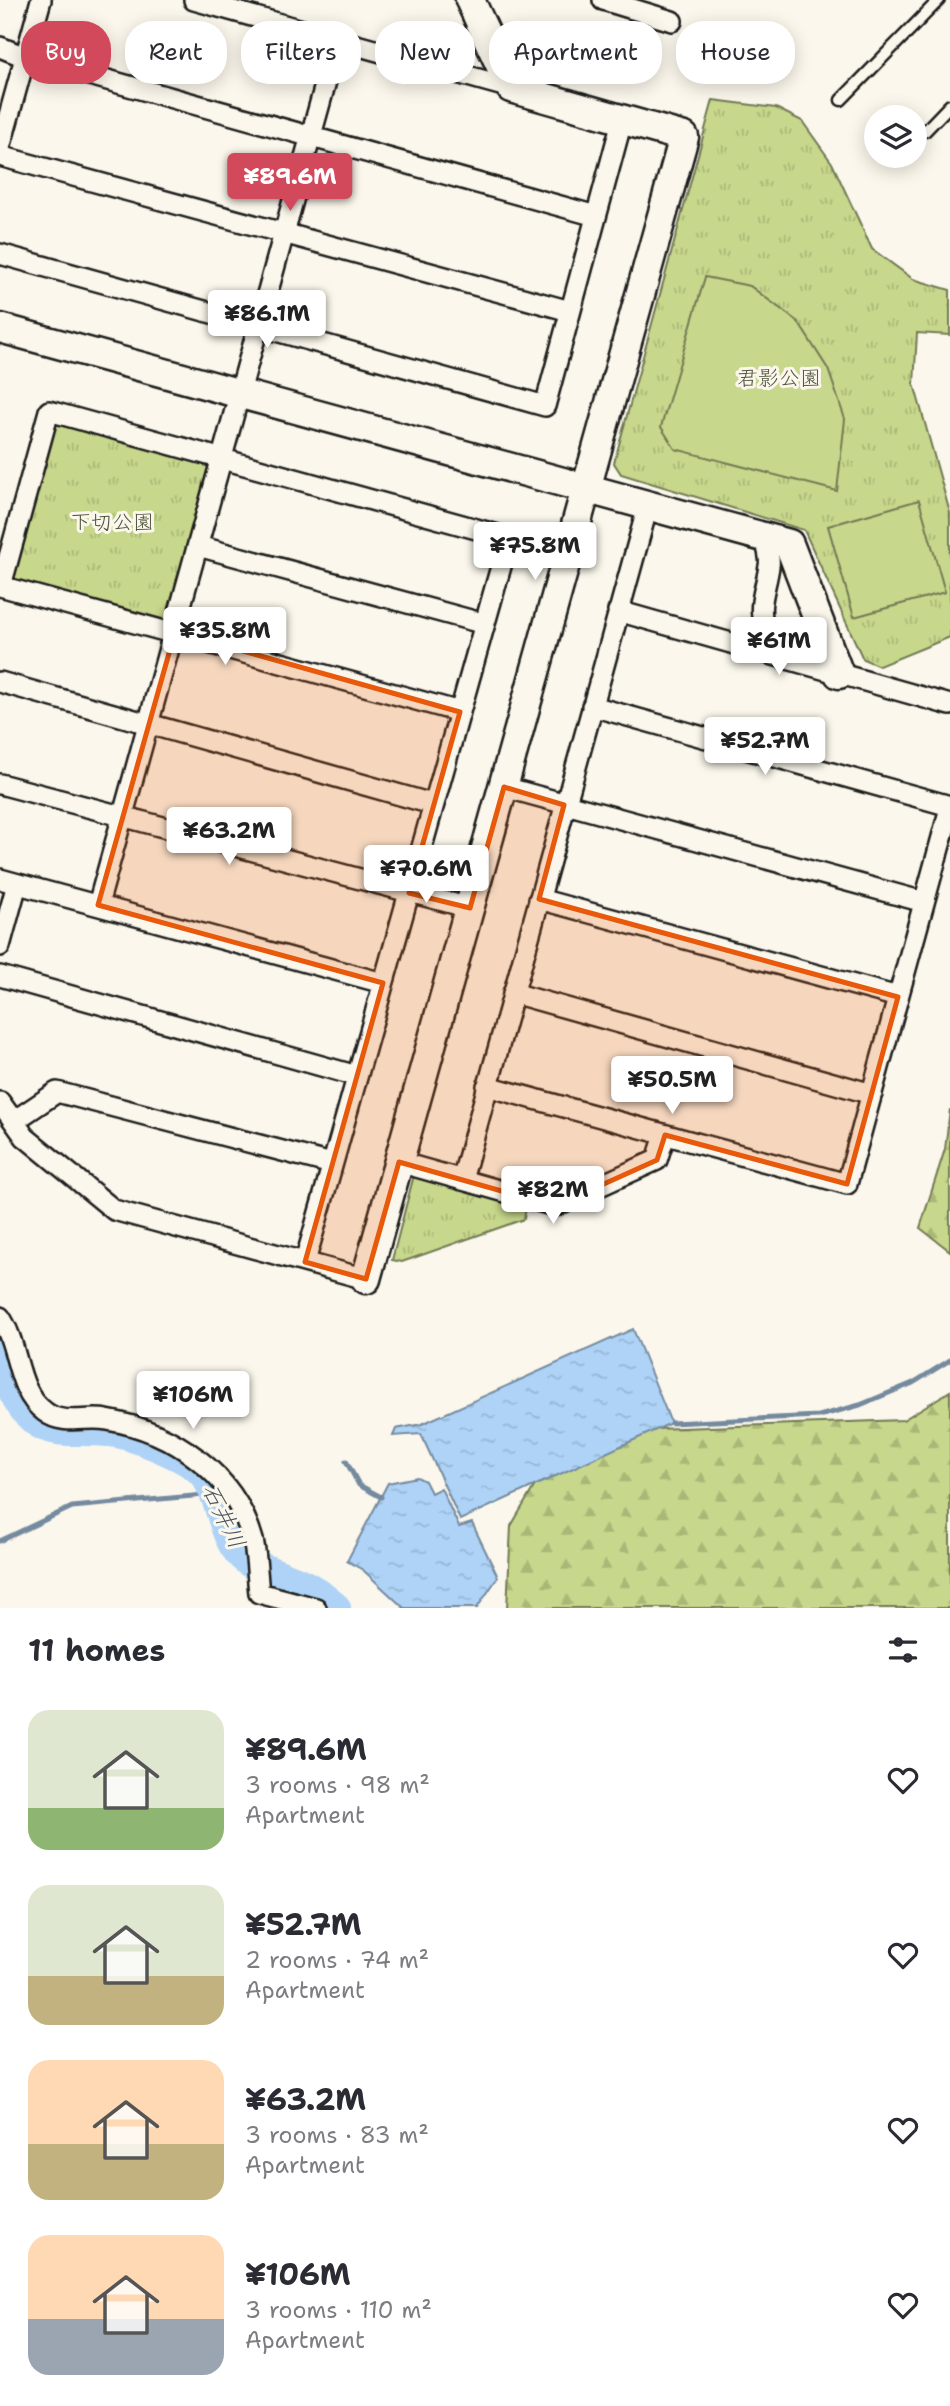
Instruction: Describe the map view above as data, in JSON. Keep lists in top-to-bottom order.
{
  "water": ["石井川"],
  "parks": ["君影公園", "下切公園"],
  "page": {
    "chip": [
      "Buy",
      "Rent",
      "Filters",
      "New",
      "Apartment",
      "House"
    ],
    "price": [
      "¥89.6M",
      "¥86.1M",
      "¥75.8M",
      "¥35.8M",
      "¥61M",
      "¥52.7M",
      "¥63.2M",
      "¥70.6M",
      "¥50.5M",
      "¥82M",
      "¥106M"
    ],
    "heading": "11 homes",
    "list": [
      {
        "name": "¥89.6M",
        "note": "3 rooms · 98 m² · Apartment"
      },
      {
        "name": "¥52.7M",
        "note": "2 rooms · 74 m² · Apartment"
      },
      {
        "name": "¥63.2M",
        "note": "3 rooms · 83 m² · Apartment"
      },
      {
        "name": "¥106M",
        "note": "3 rooms · 110 m² · Apartment"
      }
    ]
  }
}
